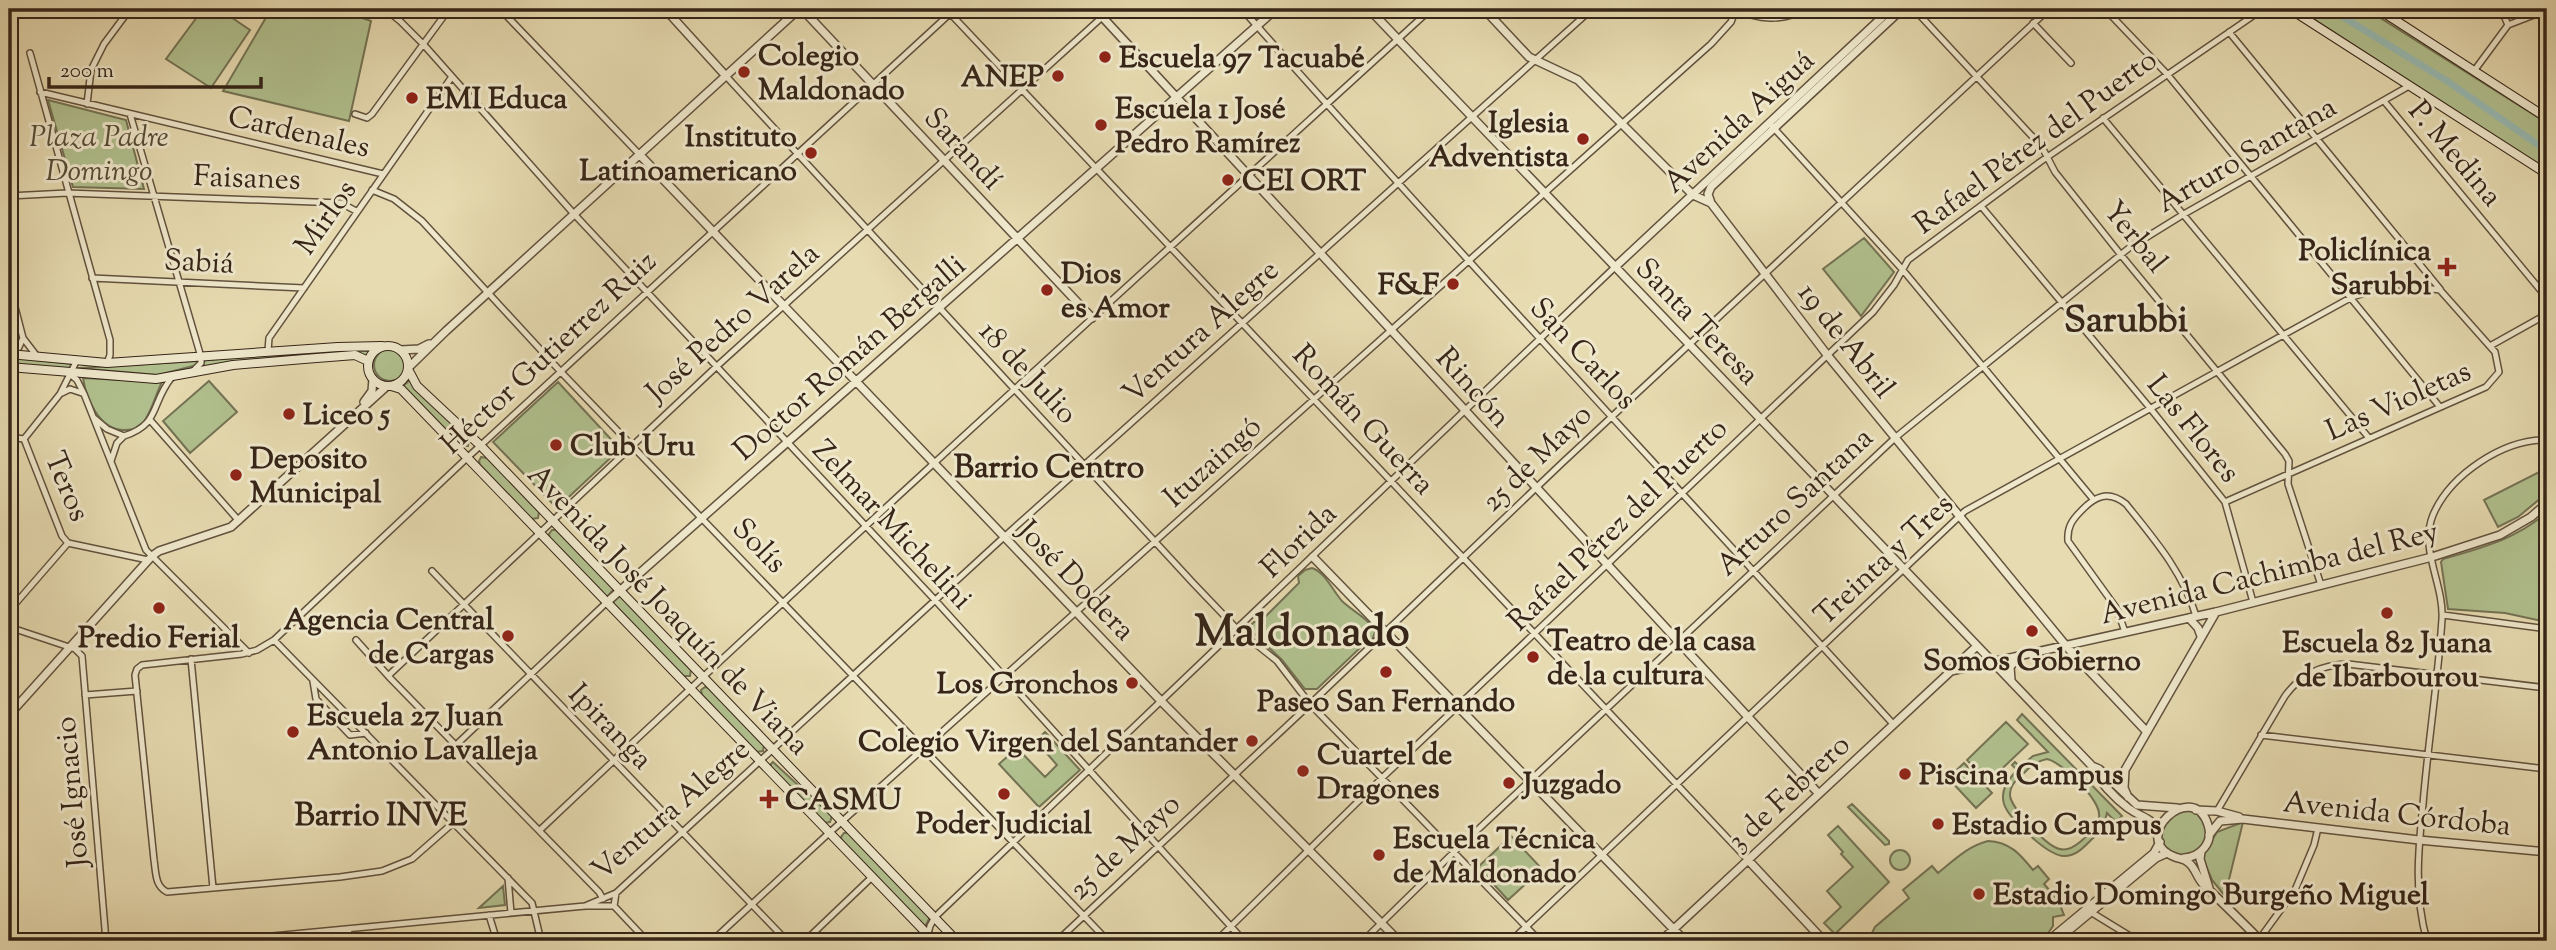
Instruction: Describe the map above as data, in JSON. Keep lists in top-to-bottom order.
{
  "streets": {
    "main road": ["Avenida José Joaquín de Viana"],
    "street": [
      "Avenida Aiguá",
      "Cardenales",
      "Rafael Pérez del Puerto",
      "Sarandí",
      "P. Medina",
      "Arturo Santana",
      "Faisanes",
      "Mirlos",
      "Yerbal",
      "Sabiá",
      "Santa Teresa",
      "José Pedro Varela",
      "Ventura Alegre",
      "19 de Abril",
      "Héctor Gutierrez Ruiz",
      "San Carlos",
      "Doctor Román Bergalli",
      "18 de Julio",
      "Rincón",
      "Las Violetas",
      "Román Guerra",
      "Las Flores",
      "25 de Mayo",
      "Ituzaingó",
      "Teros",
      "Zelmar Michelini",
      "Florida",
      "Solís",
      "Treinta y Tres",
      "Avenida Cachimba del Rey",
      "José Dodera",
      "Ipiranga",
      "José Ignacio",
      "3 de Febrero",
      "Avenida Córdoba"
    ]
  },
  "crossings": [
    ["Avenida Aiguá", "Santa Teresa"],
    ["Avenida Aiguá", "19 de Abril"],
    ["Avenida Aiguá", "Florida"],
    ["Cardenales", "Mirlos"],
    ["Rafael Pérez del Puerto", "Yerbal"],
    ["Rafael Pérez del Puerto", "Santa Teresa"],
    ["Rafael Pérez del Puerto", "19 de Abril"],
    ["Rafael Pérez del Puerto", "San Carlos"],
    ["Rafael Pérez del Puerto", "18 de Julio"],
    ["Rafael Pérez del Puerto", "Rincón"],
    ["Rafael Pérez del Puerto", "Román Guerra"],
    ["Rafael Pérez del Puerto", "Las Flores"],
    ["Rafael Pérez del Puerto", "Zelmar Michelini"],
    ["Rafael Pérez del Puerto", "José Dodera"],
    ["Sarandí", "José Pedro Varela"],
    ["Sarandí", "Héctor Gutierrez Ruiz"],
    ["Sarandí", "Doctor Román Bergalli"],
    ["P. Medina", "Arturo Santana"],
    ["Arturo Santana", "Yerbal"],
    ["Arturo Santana", "Santa Teresa"],
    ["Arturo Santana", "19 de Abril"],
    ["Arturo Santana", "San Carlos"],
    ["Arturo Santana", "18 de Julio"],
    ["Arturo Santana", "Rincón"],
    ["Arturo Santana", "Román Guerra"],
    ["Arturo Santana", "Las Flores"],
    ["Arturo Santana", "José Dodera"],
    ["Faisanes", "Mirlos"],
    ["Mirlos", "Sabiá"],
    ["Mirlos", "Zelmar Michelini"],
    ["Mirlos", "Solís"],
    ["Yerbal", "Las Violetas"],
    ["Yerbal", "25 de Mayo"],
    ["Yerbal", "Treinta y Tres"],
    ["Yerbal", "Avenida Cachimba del Rey"],
    ["Santa Teresa", "Ventura Alegre"],
    ["Santa Teresa", "25 de Mayo"],
    ["Santa Teresa", "Ituzaingó"],
    ["Santa Teresa", "Florida"],
    ["Santa Teresa", "Treinta y Tres"],
    ["Santa Teresa", "Avenida Cachimba del Rey"],
    ["Santa Teresa", "3 de Febrero"],
    ["José Pedro Varela", "18 de Julio"],
    ["José Pedro Varela", "Rincón"],
    ["José Pedro Varela", "Román Guerra"],
    ["José Pedro Varela", "Zelmar Michelini"],
    ["José Pedro Varela", "Solís"],
    ["José Pedro Varela", "José Dodera"],
    ["José Pedro Varela", "Avenida José Joaquín de Viana"],
    ["José Pedro Varela", "Ipiranga"],
    ["Ventura Alegre", "19 de Abril"],
    ["Ventura Alegre", "San Carlos"],
    ["Ventura Alegre", "18 de Julio"],
    ["Ventura Alegre", "Rincón"],
    ["Ventura Alegre", "Román Guerra"],
    ["Ventura Alegre", "Zelmar Michelini"],
    ["Ventura Alegre", "Solís"],
    ["Ventura Alegre", "José Dodera"],
    ["Ventura Alegre", "Avenida José Joaquín de Viana"],
    ["Ventura Alegre", "Ipiranga"],
    ["19 de Abril", "25 de Mayo"],
    ["19 de Abril", "Ituzaingó"],
    ["19 de Abril", "Treinta y Tres"],
    ["19 de Abril", "Avenida Cachimba del Rey"],
    ["Héctor Gutierrez Ruiz", "18 de Julio"],
    ["Héctor Gutierrez Ruiz", "Román Guerra"],
    ["Héctor Gutierrez Ruiz", "Zelmar Michelini"],
    ["Héctor Gutierrez Ruiz", "Solís"],
    ["Héctor Gutierrez Ruiz", "José Dodera"],
    ["Héctor Gutierrez Ruiz", "Avenida José Joaquín de Viana"],
    ["San Carlos", "Doctor Román Bergalli"],
    ["San Carlos", "25 de Mayo"],
    ["San Carlos", "Ituzaingó"],
    ["San Carlos", "Florida"],
    ["San Carlos", "Treinta y Tres"],
    ["San Carlos", "3 de Febrero"],
    ["Doctor Román Bergalli", "18 de Julio"],
    ["Doctor Román Bergalli", "Rincón"],
    ["Doctor Román Bergalli", "Román Guerra"],
    ["Doctor Román Bergalli", "Zelmar Michelini"],
    ["Doctor Román Bergalli", "Solís"],
    ["Doctor Román Bergalli", "José Dodera"],
    ["Doctor Román Bergalli", "Avenida José Joaquín de Viana"],
    ["Doctor Román Bergalli", "Ipiranga"],
    ["18 de Julio", "25 de Mayo"],
    ["18 de Julio", "Ituzaingó"],
    ["18 de Julio", "Florida"],
    ["18 de Julio", "Treinta y Tres"],
    ["Rincón", "25 de Mayo"],
    ["Rincón", "Ituzaingó"],
    ["Rincón", "Florida"],
    ["Rincón", "Treinta y Tres"],
    ["Rincón", "3 de Febrero"],
    ["Las Violetas", "Las Flores"],
    ["Román Guerra", "25 de Mayo"],
    ["Román Guerra", "Ituzaingó"],
    ["Román Guerra", "Florida"],
    ["Román Guerra", "Treinta y Tres"],
    ["Román Guerra", "3 de Febrero"],
    ["Las Flores", "Treinta y Tres"],
    ["Las Flores", "Avenida Cachimba del Rey"],
    ["25 de Mayo", "Zelmar Michelini"],
    ["25 de Mayo", "Solís"],
    ["25 de Mayo", "José Dodera"],
    ["Ituzaingó", "Zelmar Michelini"],
    ["Ituzaingó", "Solís"],
    ["Ituzaingó", "José Dodera"],
    ["Ituzaingó", "Avenida José Joaquín de Viana"],
    ["Ituzaingó", "Ipiranga"],
    ["Zelmar Michelini", "Florida"],
    ["Florida", "Solís"],
    ["Florida", "José Dodera"],
    ["Florida", "Avenida José Joaquín de Viana"],
    ["Avenida Cachimba del Rey", "3 de Febrero"]
  ],
  "districts": [
    "Sarubbi",
    "Barrio Centro",
    "Maldonado",
    "Barrio INVE"
  ],
  "parks": ["Plaza Padre Domingo"],
  "places": {
    "other": [
      "Escuela 97 Tacuabé",
      "Colegio Maldonado",
      "ANEP",
      "EMI Educa",
      "Escuela 1 José Pedro Ramírez",
      "Iglesia Adventista",
      "Instituto Latinoamericano",
      "CEI ORT",
      "F&F",
      "Dios es Amor",
      "Liceo 5",
      "Club Uru",
      "Deposito Municipal",
      "Predio Ferial",
      "Escuela 82 Juana de Ibarbourou",
      "Somos Gobierno",
      "Agencia Central de Cargas",
      "Teatro de la casa de la cultura",
      "Paseo San Fernando",
      "Los Gronchos",
      "Escuela 27 Juan Antonio Lavalleja",
      "Colegio Virgen del Santander",
      "Cuartel de Dragones",
      "Piscina Campus",
      "Juzgado",
      "Poder Judicial",
      "Estadio Campus",
      "Escuela Técnica de Maldonado",
      "Estadio Domingo Burgeño Miguel"
    ],
    "health": ["Policlínica Sarubbi", "CASMU"]
  },
  "scale_bar": "200 m"
}
